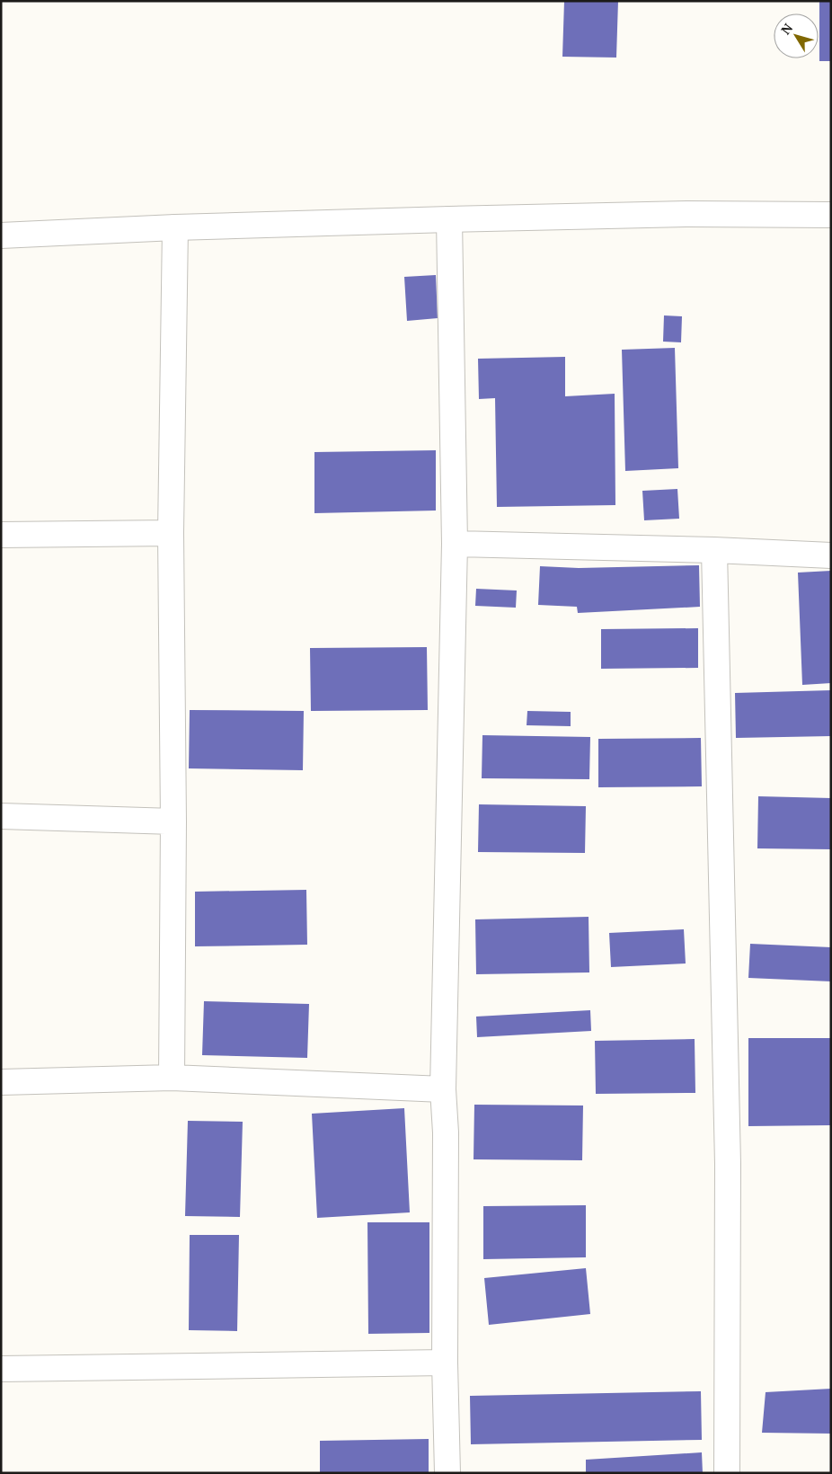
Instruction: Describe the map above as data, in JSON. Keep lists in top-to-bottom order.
{
  "north": "top left"
}
